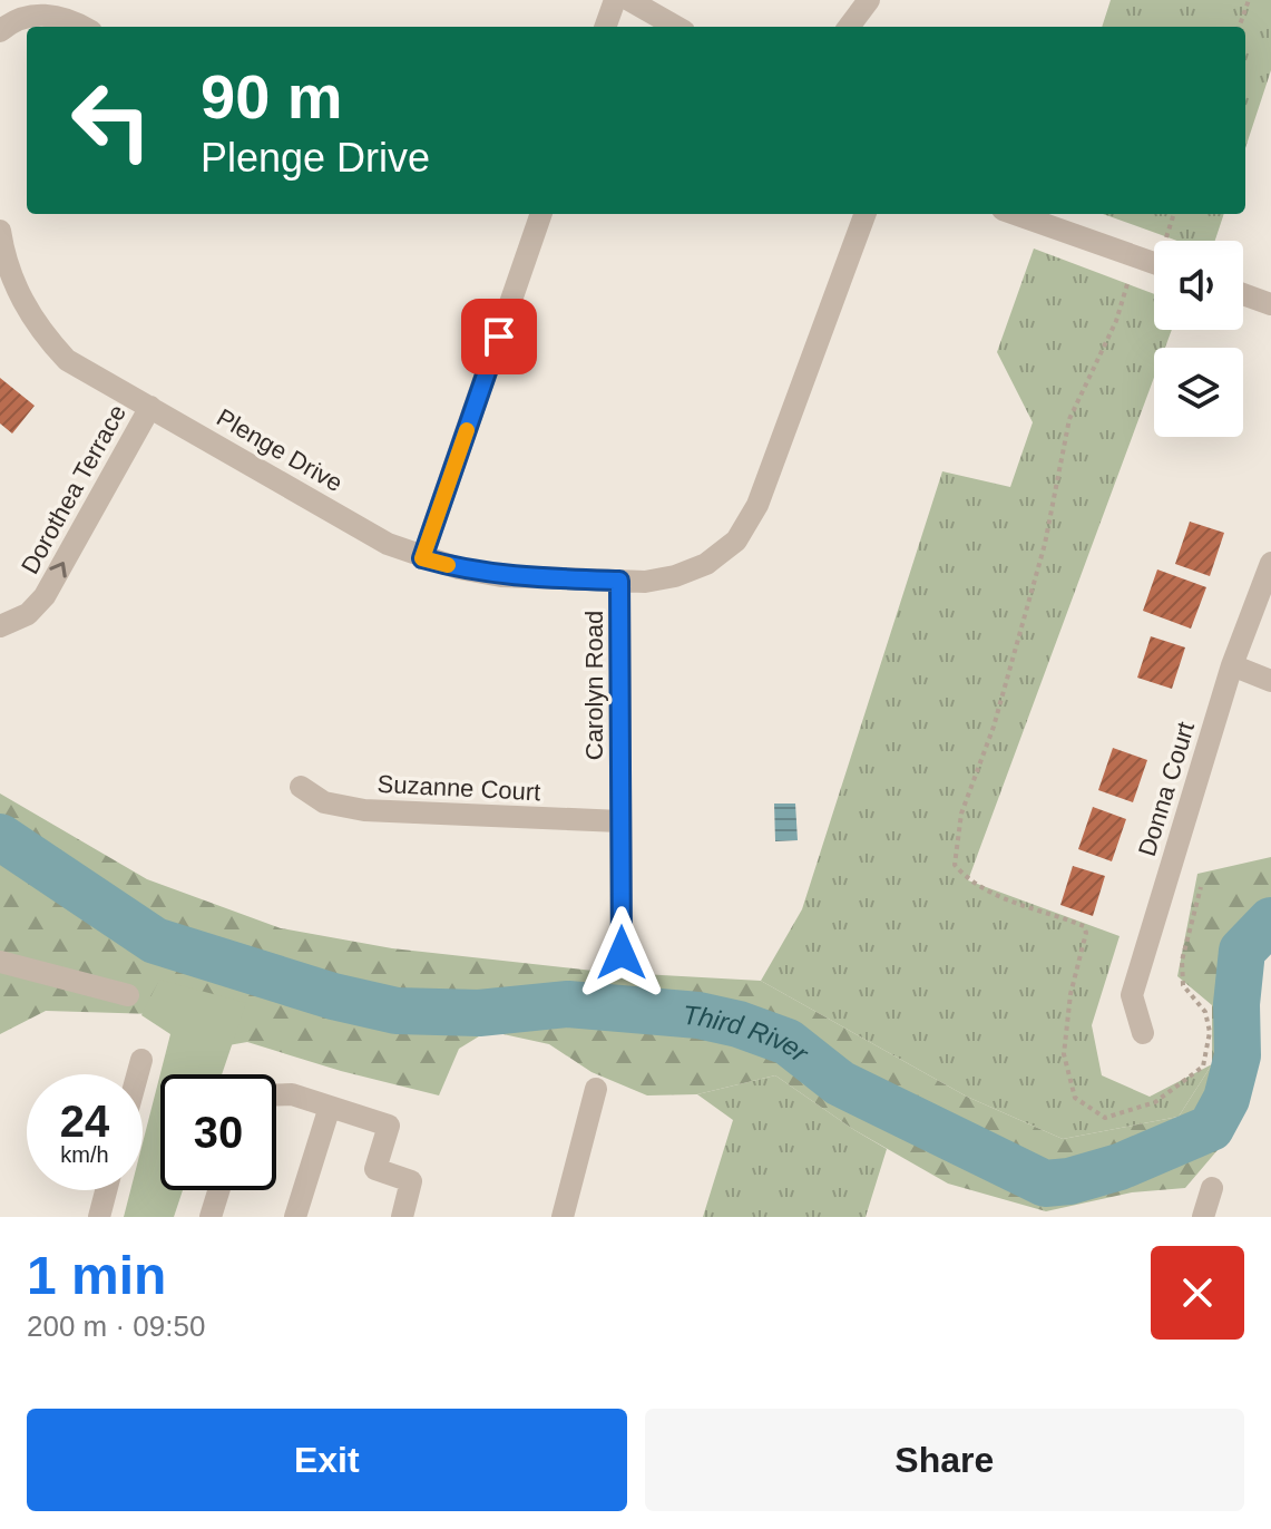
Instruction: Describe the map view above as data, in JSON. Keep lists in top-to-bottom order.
{
  "streets": {
    "street": [
      "Plenge Drive",
      "Dorothea Terrace",
      "Carolyn Road",
      "Suzanne Court",
      "Donna Court"
    ]
  },
  "crossings": [
    ["Plenge Drive", "Dorothea Terrace"],
    ["Plenge Drive", "Carolyn Road"],
    ["Carolyn Road", "Suzanne Court"]
  ],
  "one_way": ["Dorothea Terrace"],
  "water": ["Third River"],
  "page": {
    "turn": ["90 m", "Plenge Drive"],
    "speed": "24 km/h",
    "limit": "30",
    "heading": ["1 min", "200 m · 09:50"],
    "buttons": ["Exit", "Share"]
  }
}
